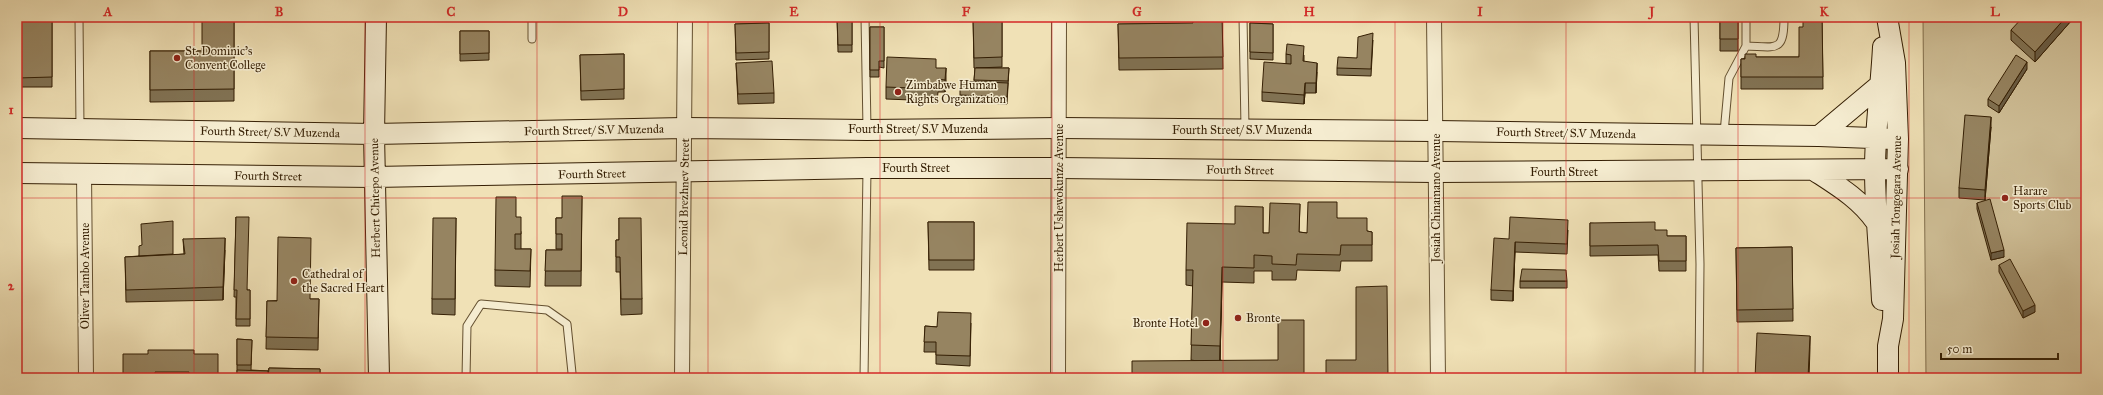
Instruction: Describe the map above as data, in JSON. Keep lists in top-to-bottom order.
{
  "streets": {
    "main road": [
      "Fourth Street/ S.V Muzenda",
      "Fourth Street",
      "Josiah Tongogara Avenue",
      "Herbert Chitepo Avenue"
    ],
    "street": [
      "Leonid Brezhnev Street",
      "Herbert Ushewokunze Avenue",
      "Josiah Chinamano Avenue",
      "Oliver Tambo Avenue"
    ]
  },
  "crossings": [
    ["Fourth Street/ S.V Muzenda", "Leonid Brezhnev Street"],
    ["Fourth Street/ S.V Muzenda", "Herbert Chitepo Avenue"],
    ["Fourth Street/ S.V Muzenda", "Herbert Ushewokunze Avenue"],
    ["Fourth Street/ S.V Muzenda", "Josiah Chinamano Avenue"],
    ["Fourth Street", "Leonid Brezhnev Street"],
    ["Fourth Street", "Josiah Tongogara Avenue"],
    ["Fourth Street", "Herbert Chitepo Avenue"],
    ["Fourth Street", "Herbert Ushewokunze Avenue"],
    ["Fourth Street", "Josiah Chinamano Avenue"],
    ["Fourth Street", "Oliver Tambo Avenue"]
  ],
  "places": [
    "St. Dominic's Convent College",
    "Zimbabwe Human Rights Organization",
    "Harare Sports Club",
    "Cathedral of the Sacred Heart",
    "Bronte",
    "Bronte Hotel"
  ],
  "scale_bar": "50 m",
  "grid": {
    "columns": [
      "A",
      "B",
      "C",
      "D",
      "E",
      "F",
      "G",
      "H",
      "I",
      "J",
      "K",
      "L"
    ],
    "rows": ["1", "2"]
  }
}
